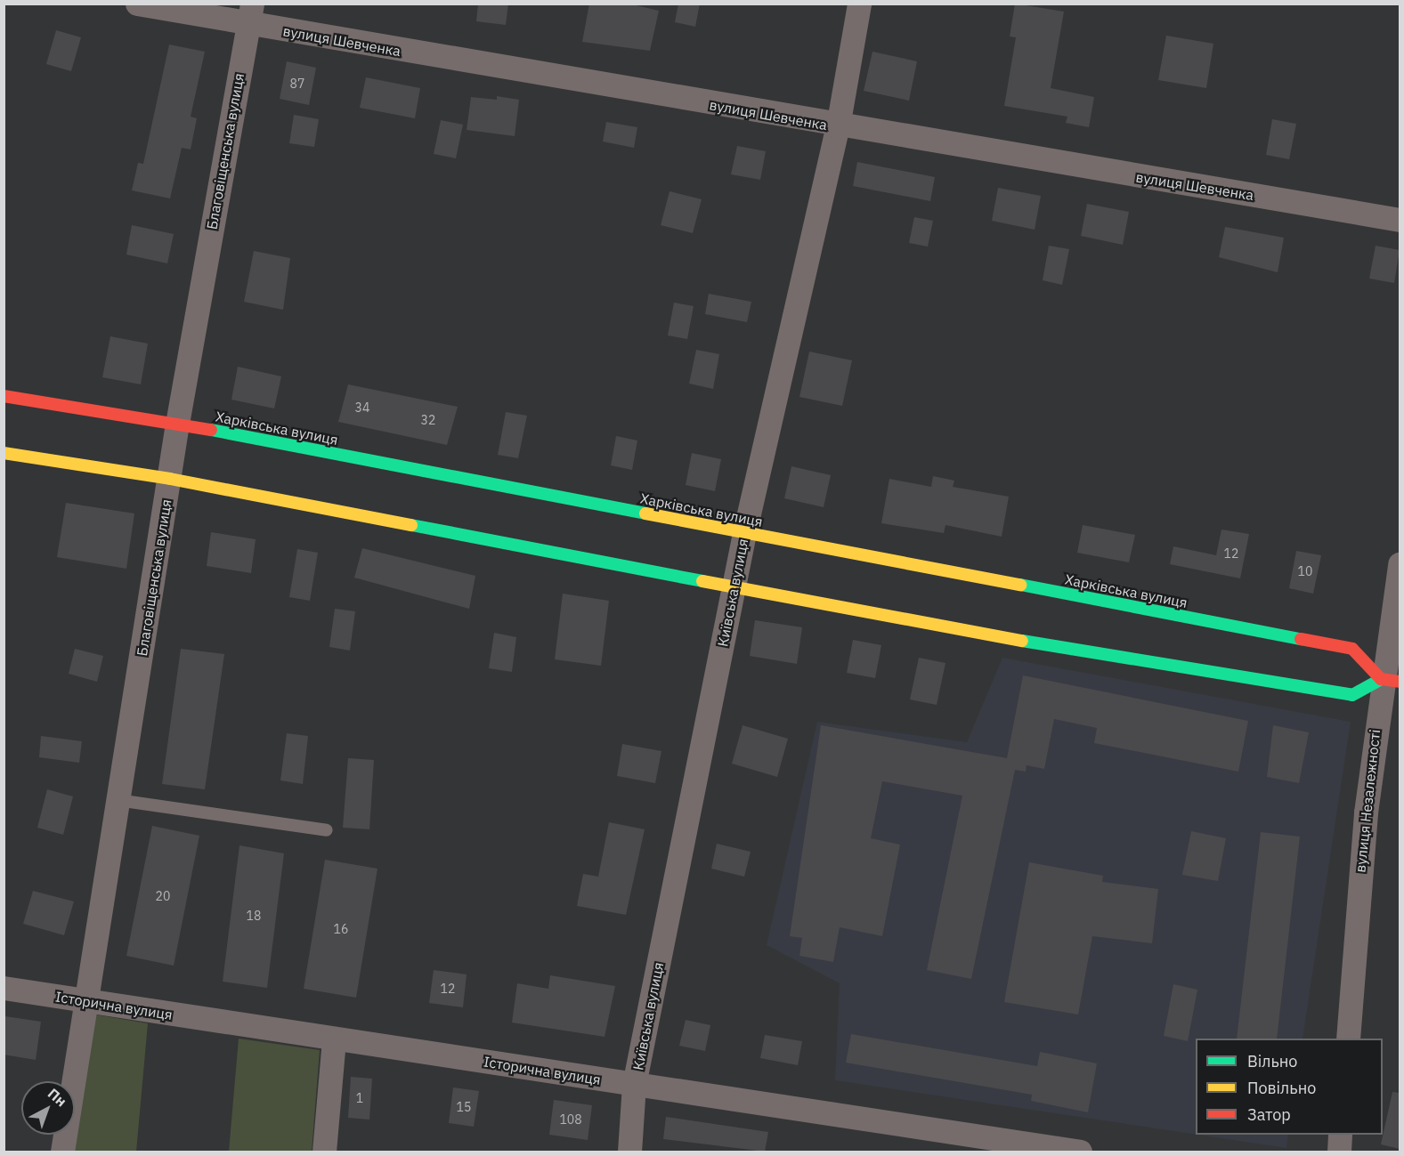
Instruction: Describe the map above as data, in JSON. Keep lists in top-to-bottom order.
{
  "streets": {
    "street": [
      "вулиця Шевченка",
      "Благовіщенська вулиця",
      "Харківська вулиця",
      "Київська вулиця",
      "вулиця Незалежності",
      "Історична вулиця"
    ]
  },
  "crossings": [
    ["вулиця Шевченка", "Благовіщенська вулиця"],
    ["вулиця Шевченка", "Київська вулиця"],
    ["Благовіщенська вулиця", "Харківська вулиця"],
    ["Благовіщенська вулиця", "Історична вулиця"],
    ["Харківська вулиця", "Київська вулиця"],
    ["Харківська вулиця", "вулиця Незалежності"],
    ["Київська вулиця", "Історична вулиця"]
  ],
  "house_numbers": [
    "87",
    "34",
    "32",
    "12",
    "10",
    "20",
    "18",
    "16",
    "12",
    "1",
    "15",
    "108"
  ],
  "legend": ["Вільно", "Повільно", "Затор"],
  "north": "top right"
}
